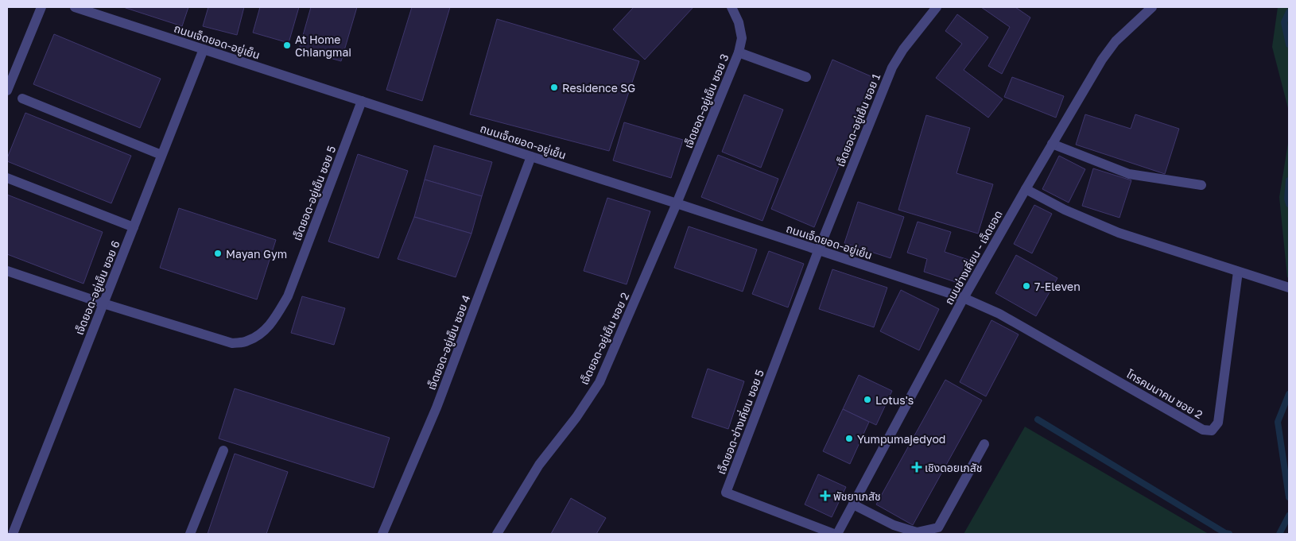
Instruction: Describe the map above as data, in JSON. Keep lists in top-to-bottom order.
{
  "streets": {
    "street": [
      "ถนนเจ็ดยอด-อยู่เย็น",
      "เจ็ดยอด-อยู่เย็น ซอย 3",
      "เจ็ดยอด-อยู่เย็น ซอย 1",
      "เจ็ดยอด-อยู่เย็น ซอย 5",
      "ถนนช่างเคี่ยน - เจ็ดยอด",
      "เจ็ดยอด-อยู่เย็น ซอย 6",
      "เจ็ดยอด-อยู่เย็น ซอย 2",
      "เจ็ดยอด-อยู่เย็น ซอย 4",
      "โทรคมนาคม ซอย 2",
      "เจ็ดยอด-ช่างเคี่ยน ซอย 5"
    ]
  },
  "crossings": [
    ["ถนนเจ็ดยอด-อยู่เย็น", "เจ็ดยอด-อยู่เย็น ซอย 3"],
    ["ถนนเจ็ดยอด-อยู่เย็น", "เจ็ดยอด-อยู่เย็น ซอย 1"],
    ["ถนนเจ็ดยอด-อยู่เย็น", "เจ็ดยอด-อยู่เย็น ซอย 5"],
    ["ถนนเจ็ดยอด-อยู่เย็น", "ถนนช่างเคี่ยน - เจ็ดยอด"],
    ["ถนนเจ็ดยอด-อยู่เย็น", "เจ็ดยอด-อยู่เย็น ซอย 6"],
    ["ถนนเจ็ดยอด-อยู่เย็น", "เจ็ดยอด-อยู่เย็น ซอย 2"],
    ["ถนนเจ็ดยอด-อยู่เย็น", "เจ็ดยอด-อยู่เย็น ซอย 4"],
    ["ถนนเจ็ดยอด-อยู่เย็น", "โทรคมนาคม ซอย 2"],
    ["ถนนเจ็ดยอด-อยู่เย็น", "เจ็ดยอด-ช่างเคี่ยน ซอย 5"],
    ["เจ็ดยอด-อยู่เย็น ซอย 3", "เจ็ดยอด-อยู่เย็น ซอย 2"],
    ["เจ็ดยอด-อยู่เย็น ซอย 1", "เจ็ดยอด-ช่างเคี่ยน ซอย 5"],
    ["เจ็ดยอด-อยู่เย็น ซอย 5", "เจ็ดยอด-อยู่เย็น ซอย 6"],
    ["ถนนช่างเคี่ยน - เจ็ดยอด", "โทรคมนาคม ซอย 2"]
  ],
  "places": {
    "other": [
      "At Home Chiangmai",
      "Residence SG",
      "Mayan Gym",
      "7-Eleven",
      "Lotus's",
      "Yumpumajedyod"
    ],
    "health": ["เชิงดอยเภสัช", "พัชยาเภสัช"]
  }
}
